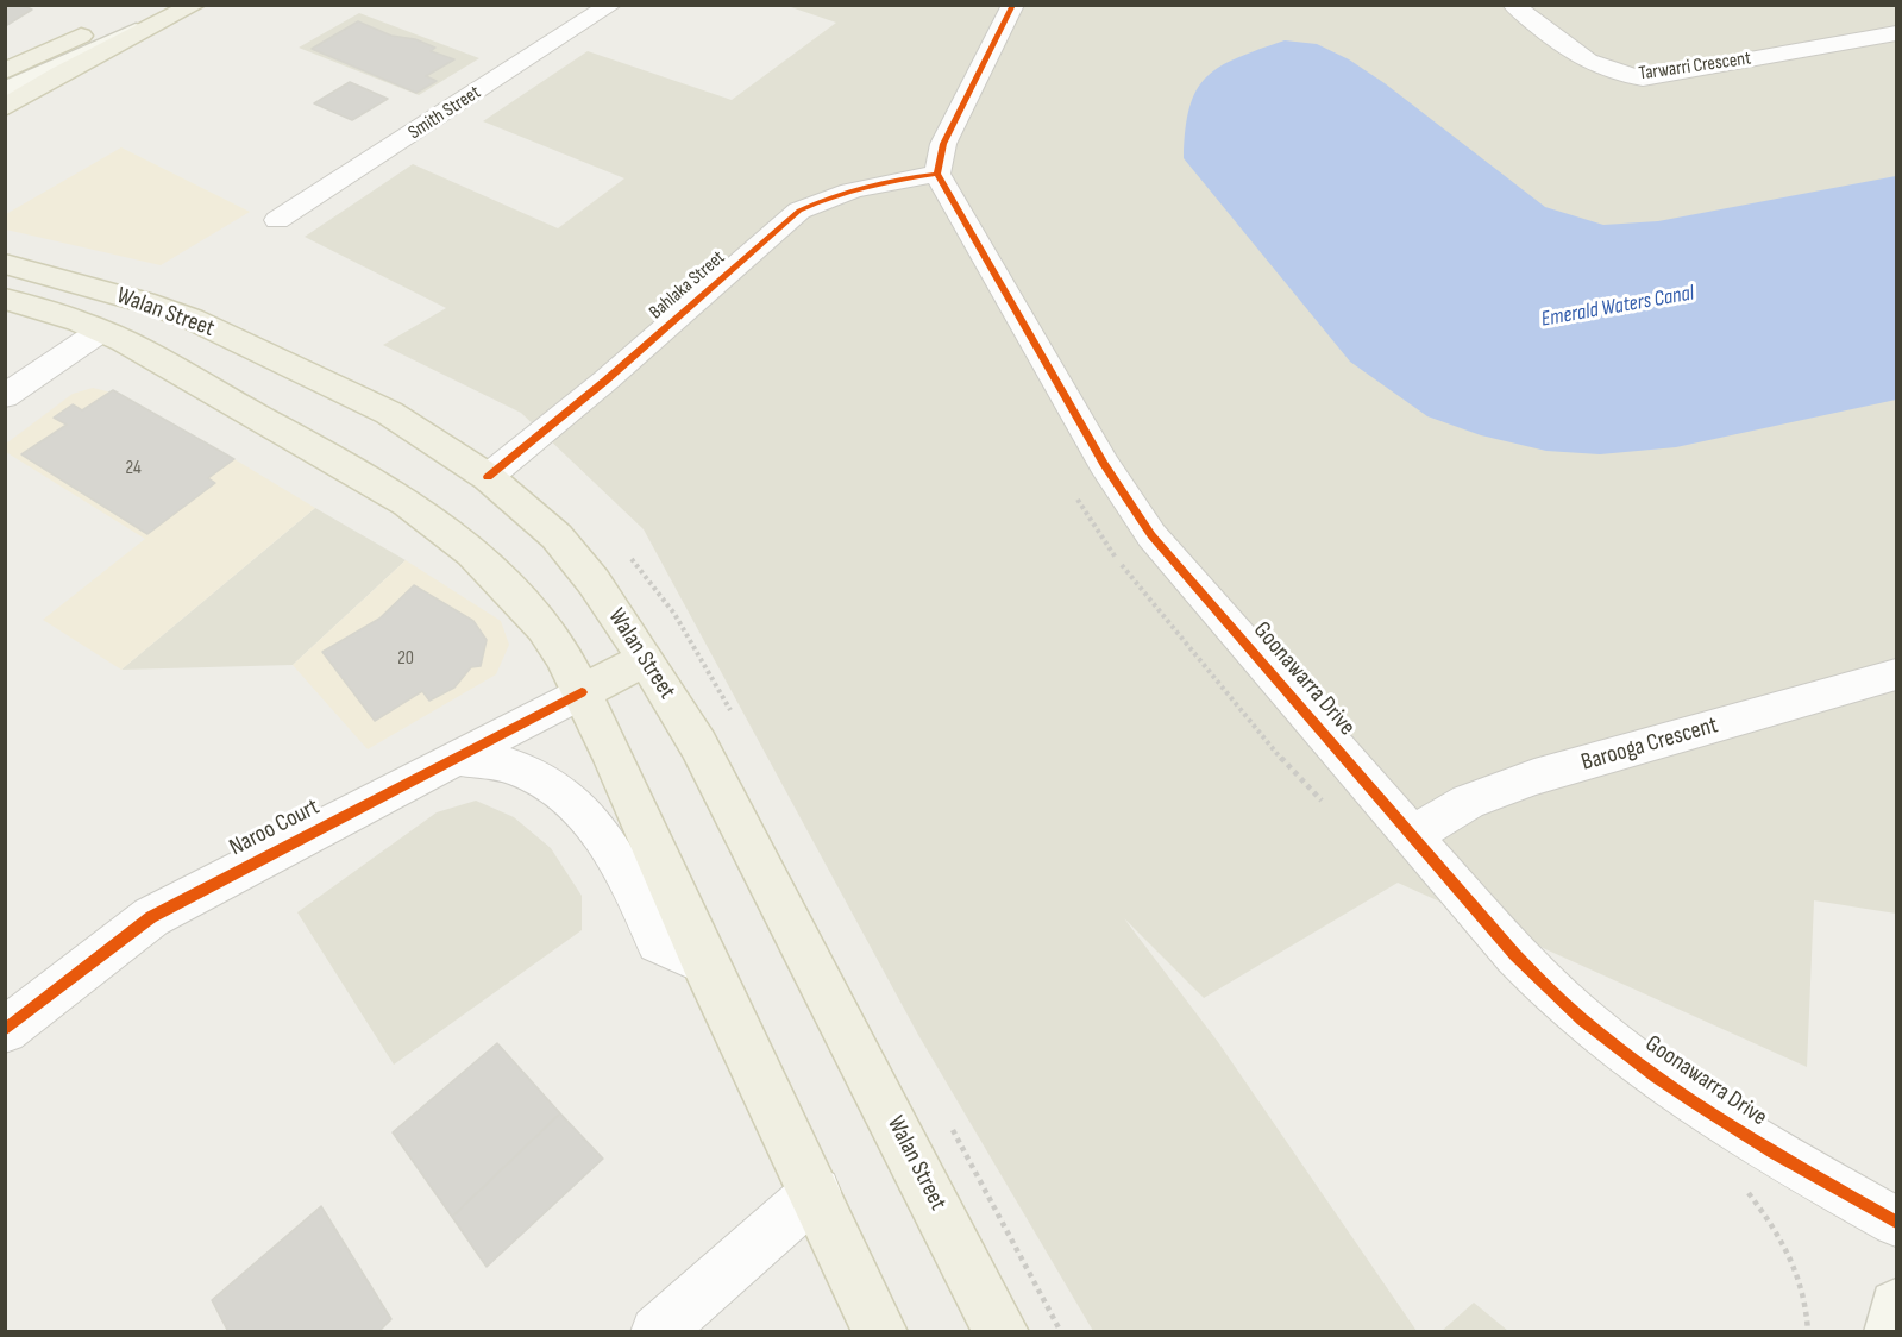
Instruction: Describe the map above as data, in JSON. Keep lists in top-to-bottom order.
{
  "streets": {
    "main road": ["Walan Street"],
    "street": [
      "Tarwarri Crescent",
      "Smith Street",
      "Bahlaka Street",
      "Goonawarra Drive",
      "Barooga Crescent",
      "Naroo Court"
    ]
  },
  "crossings": [
    ["Bahlaka Street", "Walan Street"],
    ["Bahlaka Street", "Goonawarra Drive"],
    ["Walan Street", "Naroo Court"],
    ["Goonawarra Drive", "Barooga Crescent"]
  ],
  "water": ["Emerald Waters Canal"],
  "house_numbers": ["24", "20"]
}
